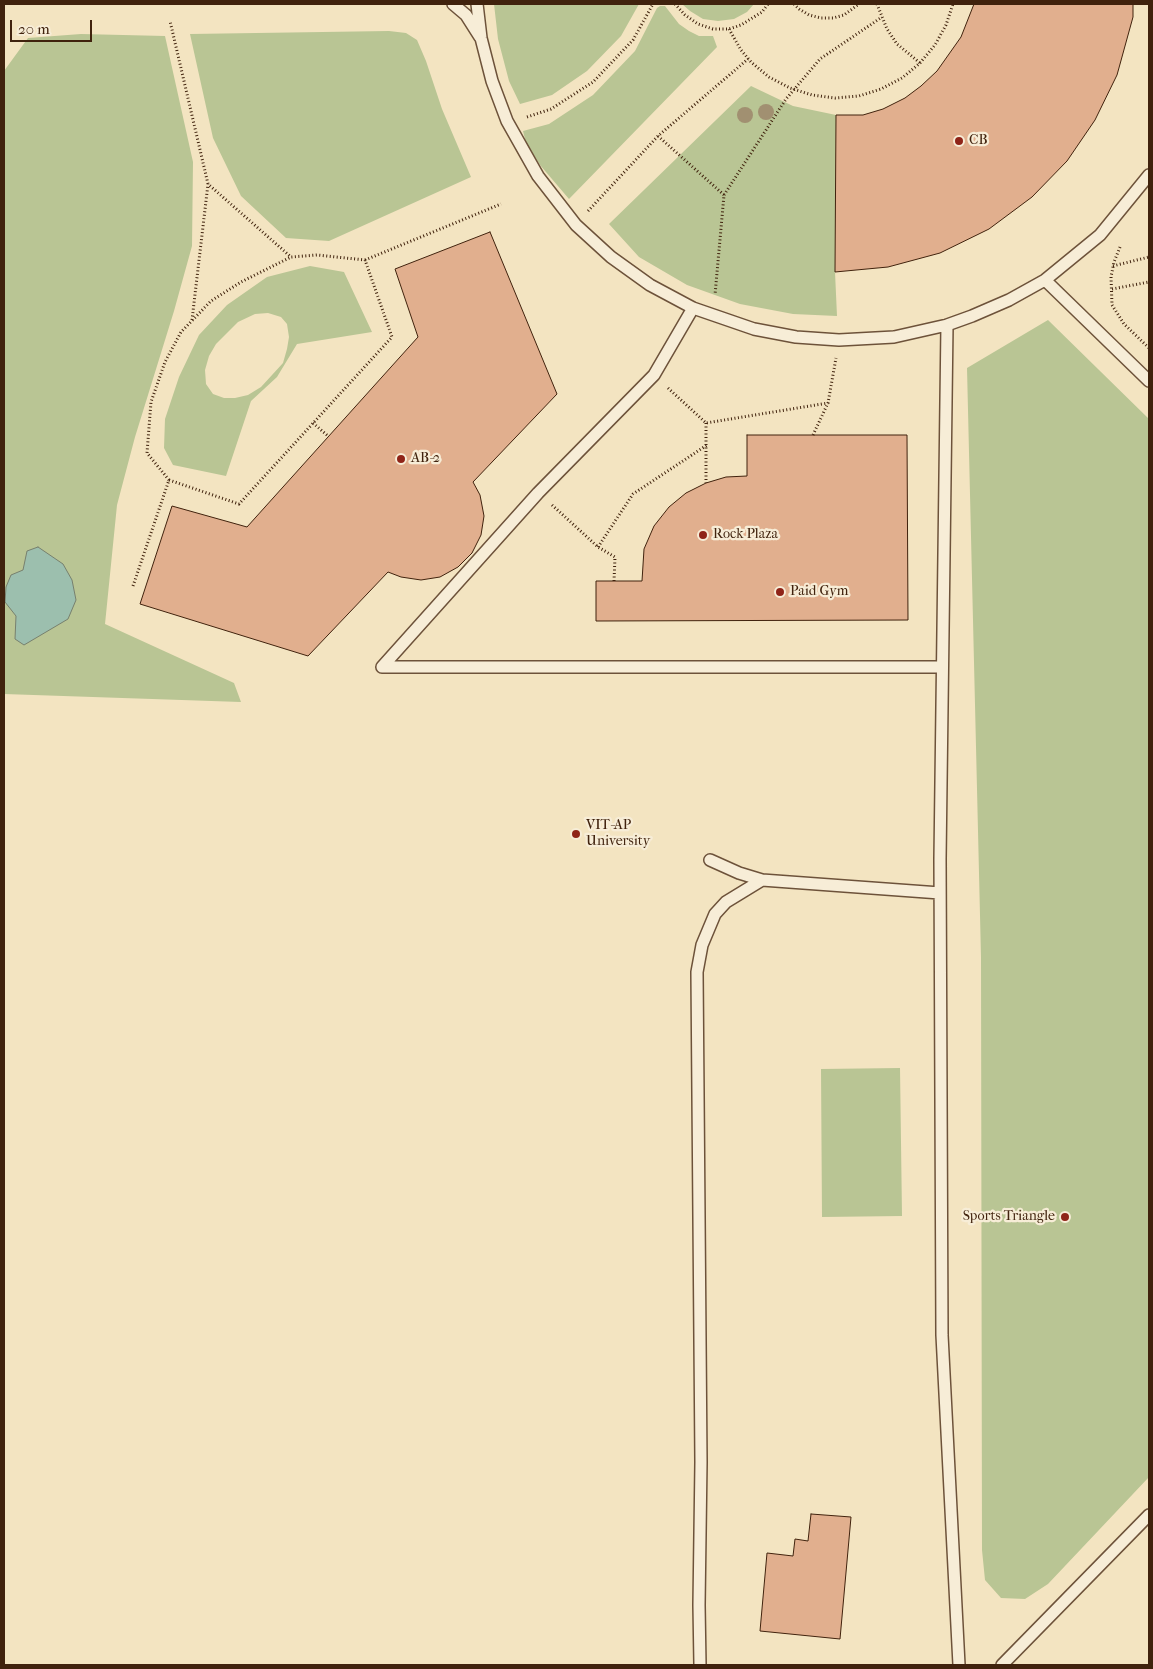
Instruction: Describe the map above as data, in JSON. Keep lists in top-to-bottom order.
{
  "places": [
    "CB",
    "AB-2",
    "Rock Plaza",
    "Paid Gym",
    "VIT-AP University",
    "Sports Triangle"
  ],
  "scale_bar": "20 m"
}
